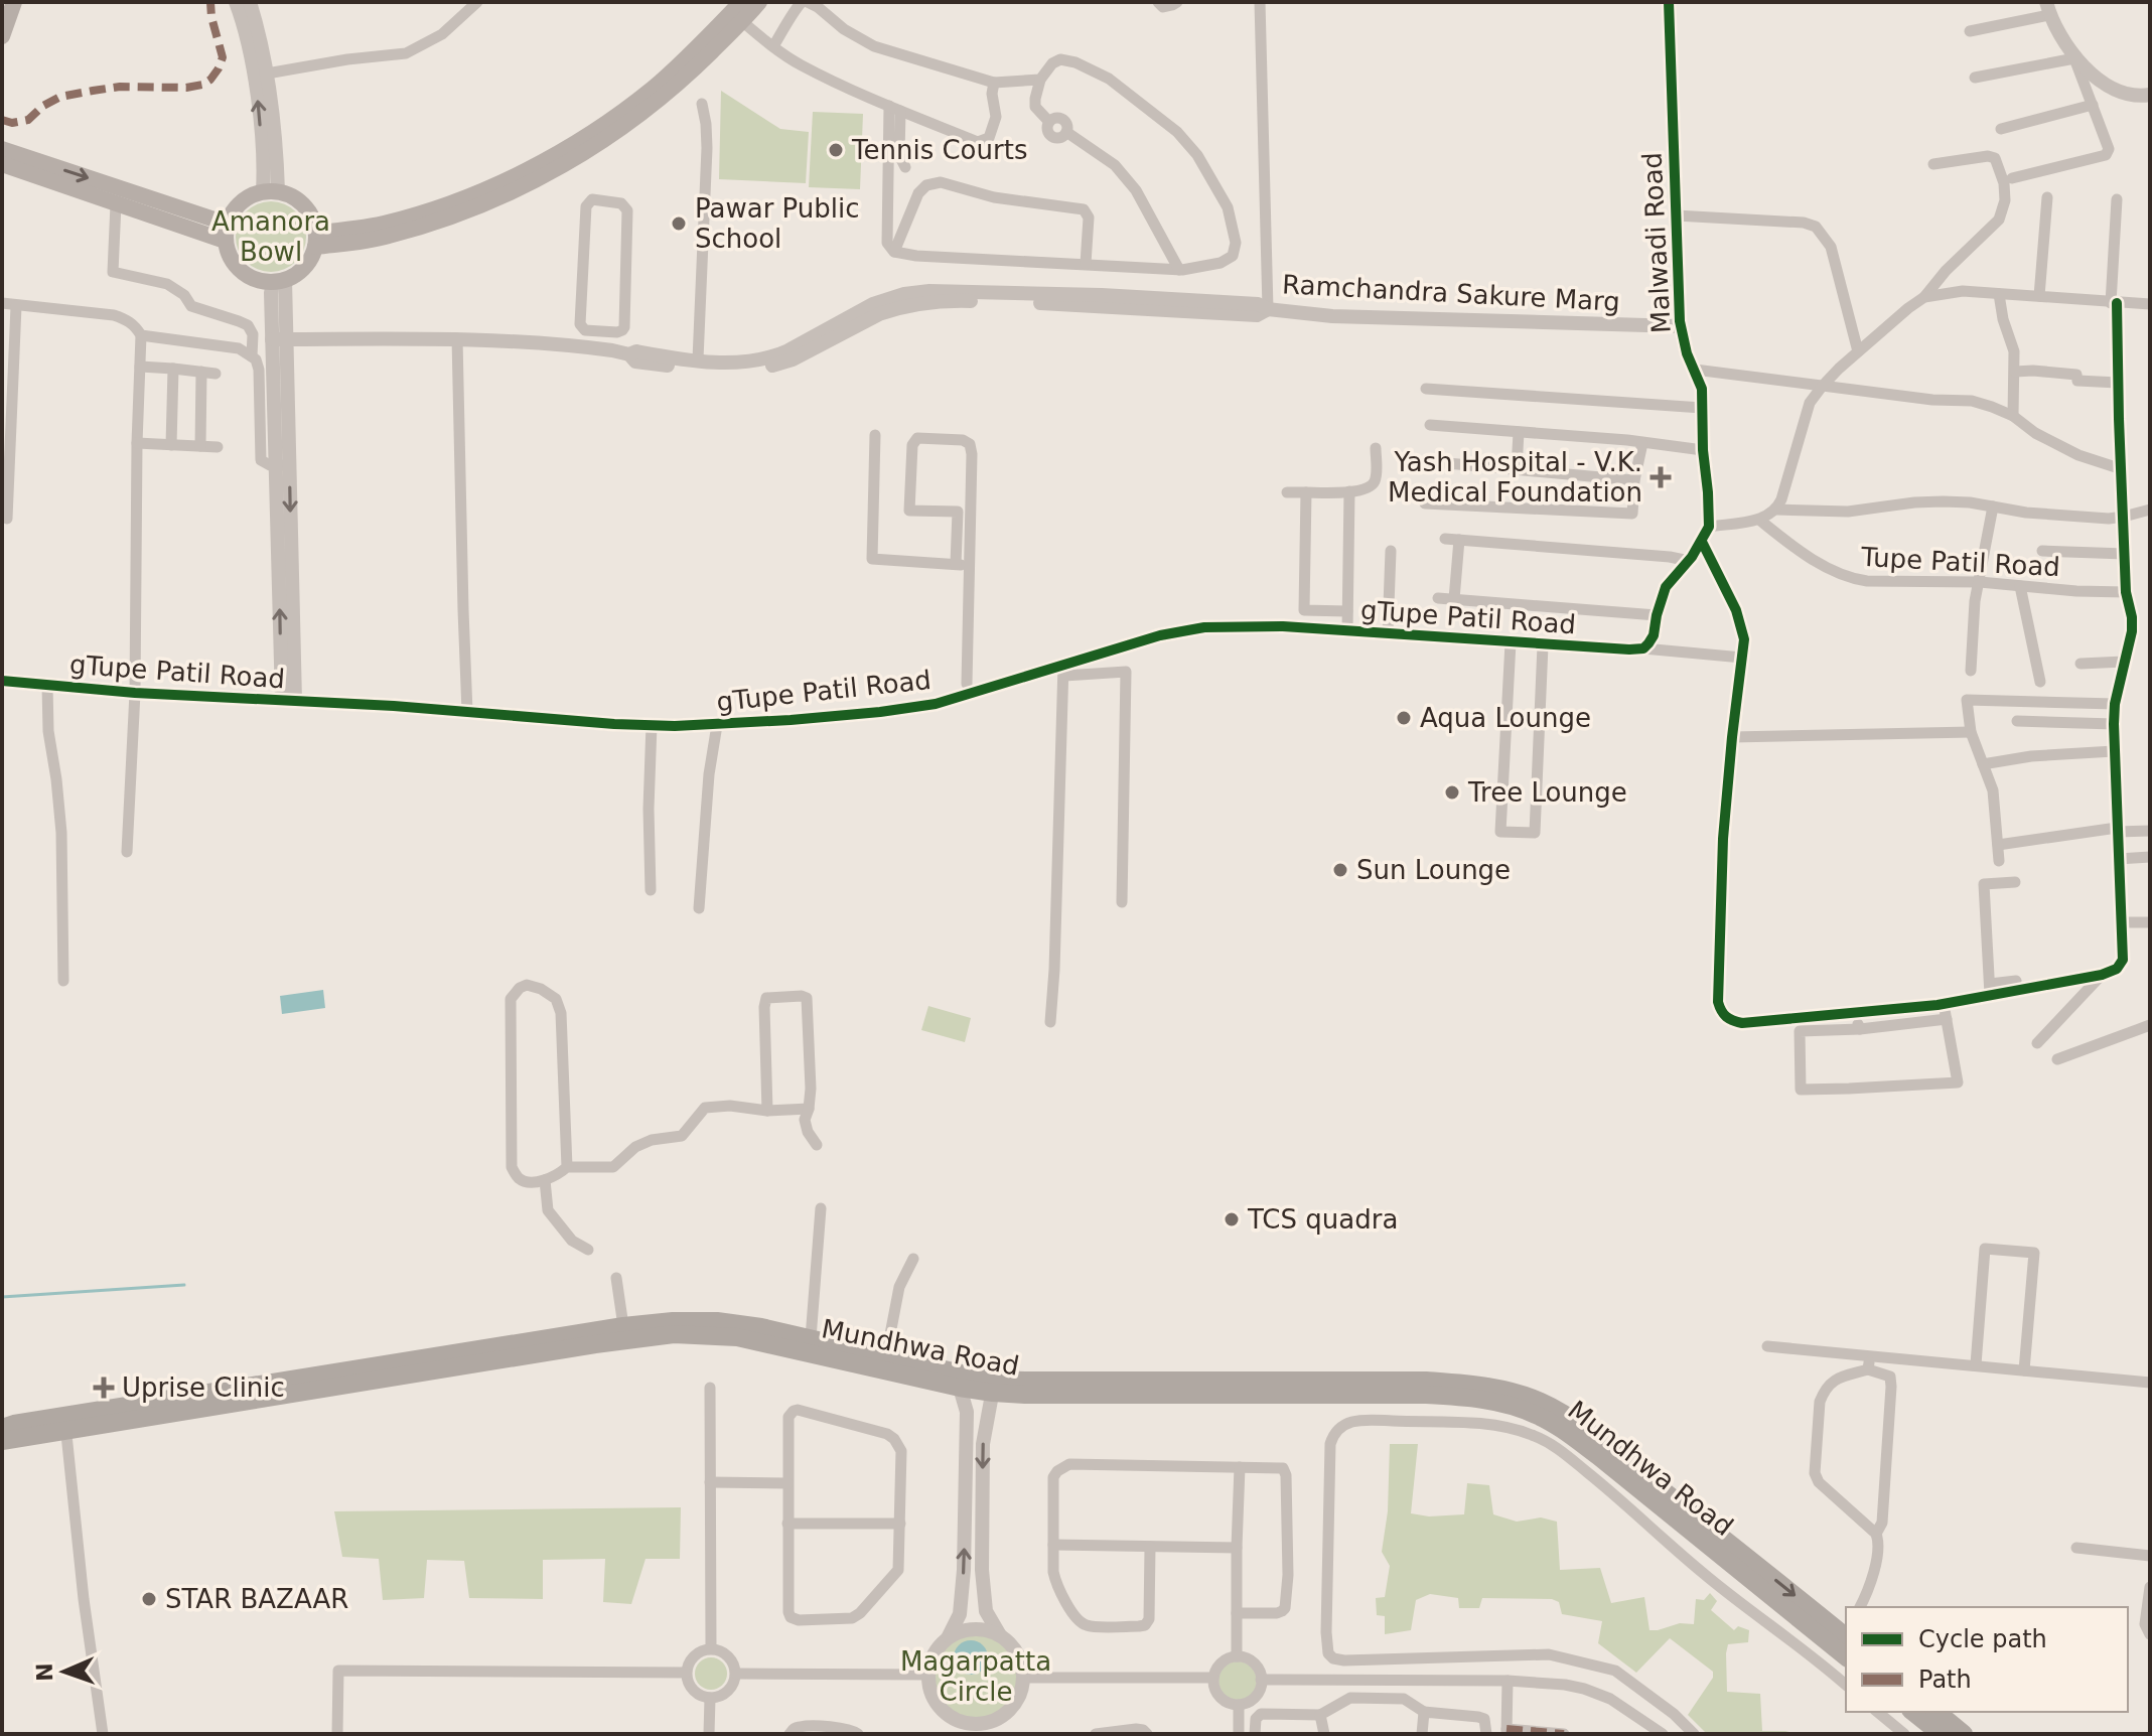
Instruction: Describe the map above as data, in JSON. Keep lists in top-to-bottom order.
{
  "streets": {
    "highway": ["Mundhwa Road"],
    "street": [
      "Malwadi Road",
      "Ramchandra Sakure Marg",
      "Tupe Patil Road",
      "gTupe Patil Road"
    ]
  },
  "crossings": [
    ["Malwadi Road", "Ramchandra Sakure Marg"]
  ],
  "parks": ["Amanora Bowl", "Magarpatta Circle"],
  "places": {
    "other": [
      "Tennis Courts",
      "Pawar Public School",
      "Aqua Lounge",
      "Tree Lounge",
      "Sun Lounge",
      "TCS quadra",
      "STAR BAZAAR"
    ],
    "health": ["Yash Hospital - V.K. Medical Foundation", "Uprise Clinic"]
  },
  "legend": ["Cycle path", "Path"],
  "north": "left"
}
